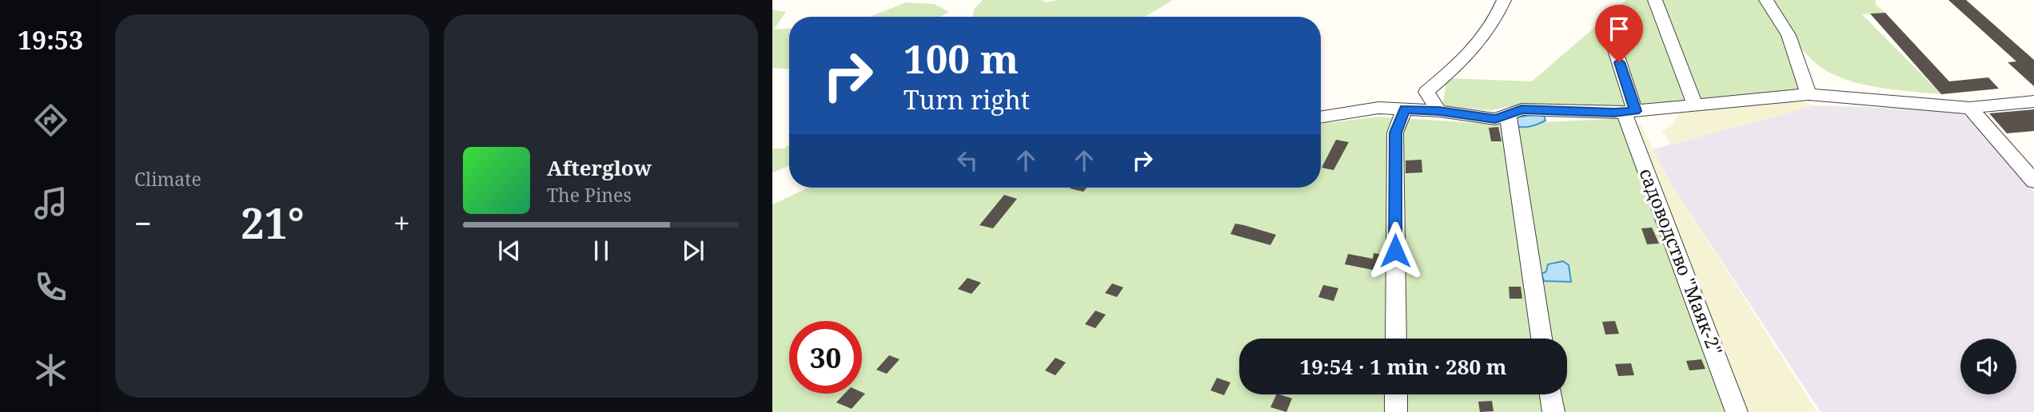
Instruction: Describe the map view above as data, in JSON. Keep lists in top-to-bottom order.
{
  "streets": {
    "street": ["садоводство \"Маяк-2\""]
  },
  "page": {
    "tabs": "19:53",
    "tile": "Climate",
    "turn": ["100 m", "Turn right"],
    "song": ["Afterglow", "The Pines"],
    "heat": ["−", "21°", "+"],
    "limit": "30",
    "trip": "19:54 · 1 min · 280 m"
  }
}
